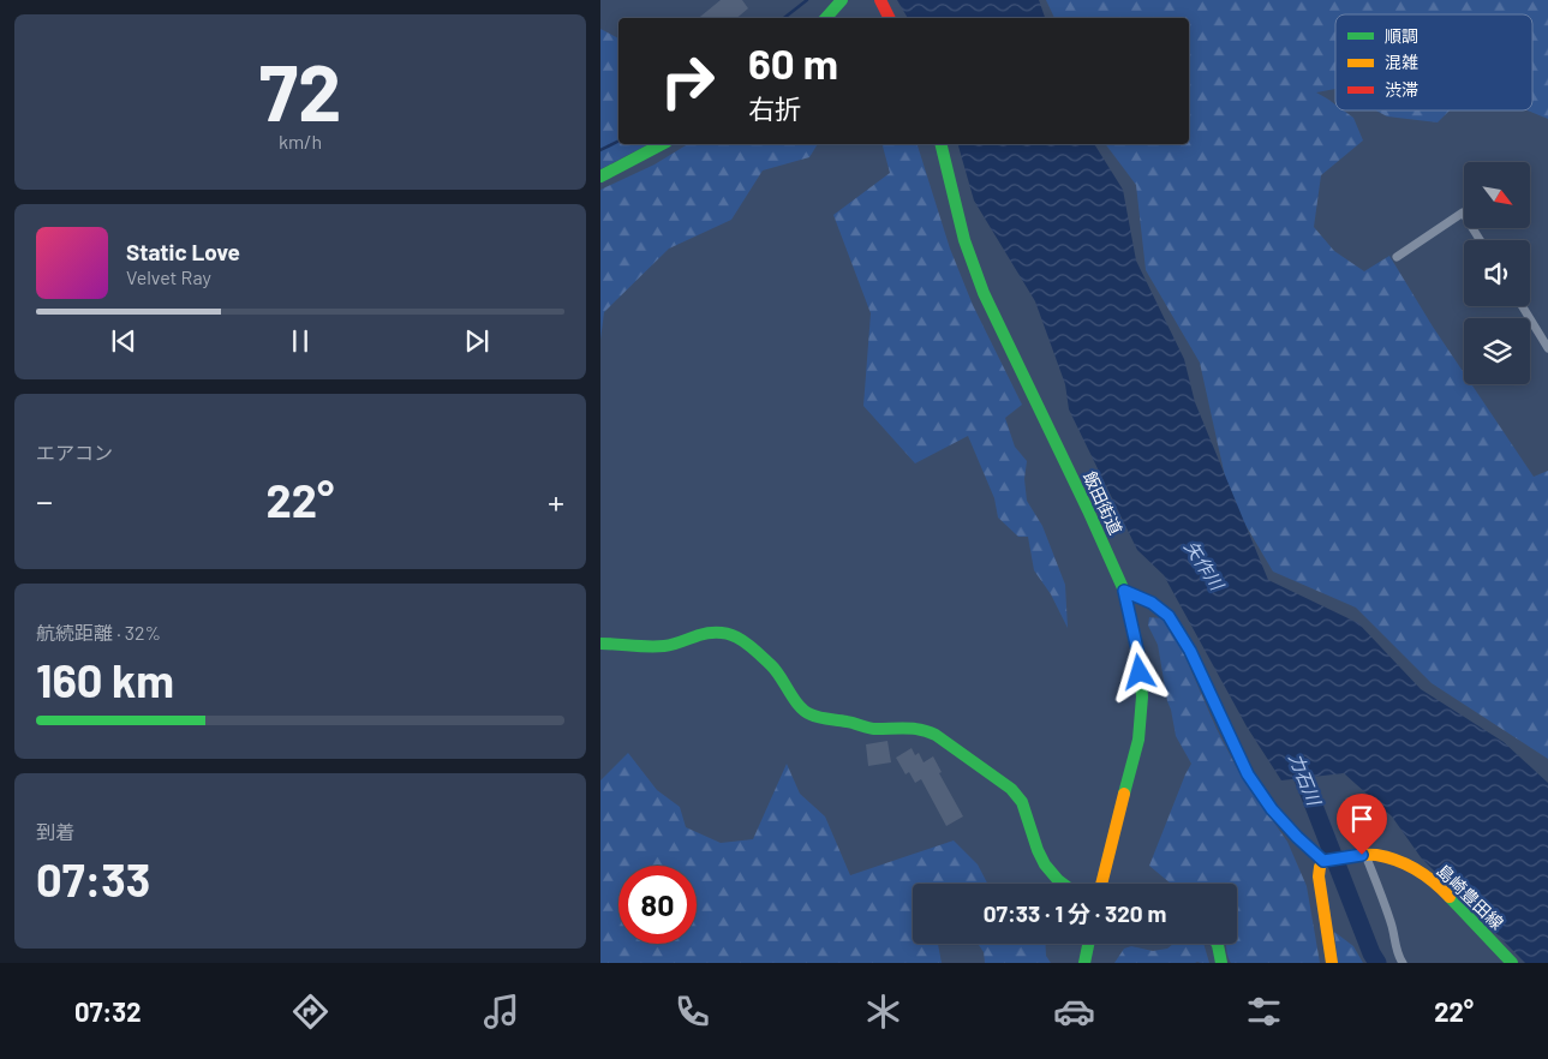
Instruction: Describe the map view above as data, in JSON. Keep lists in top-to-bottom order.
{
  "streets": {
    "main road": ["飯田街道", "島崎豊田線"]
  },
  "water": ["矢作川", "力石川"],
  "legend": ["順調", "混雑", "渋滞"],
  "north": "bottom right",
  "page": {
    "tile": [
      ["72", "km/h"],
      "エアコン",
      ["航続距離 · 32%", "160 km"],
      ["到着", "07:33"]
    ],
    "turn": ["60 m", "右折"],
    "song": ["Static Love", "Velvet Ray"],
    "heat": ["−", "22°", "+"],
    "limit": "80",
    "trip": "07:33 · 1 分 · 320 m",
    "tabs": ["07:32", "22°"]
  }
}
